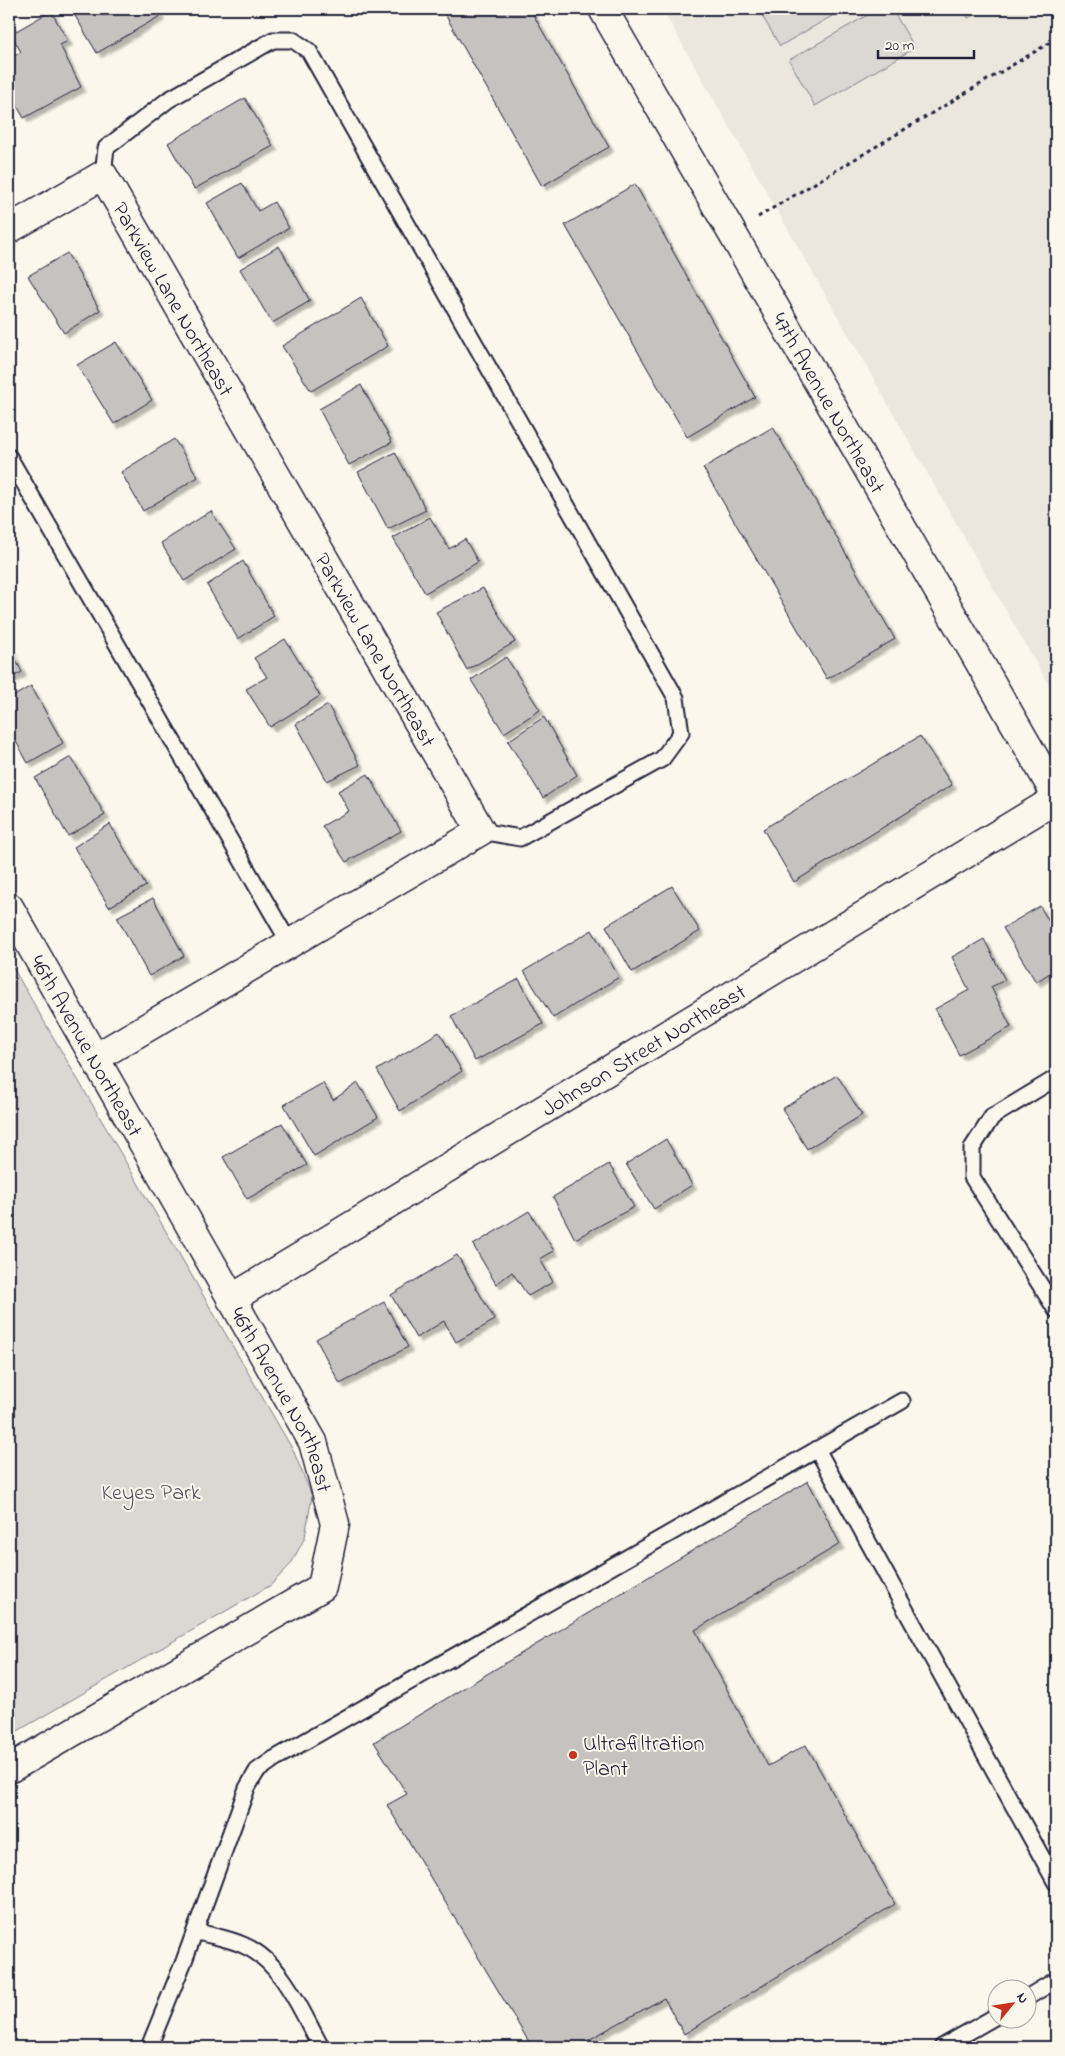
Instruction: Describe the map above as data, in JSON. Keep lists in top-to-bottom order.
{
  "streets": {
    "street": [
      "Parkview Lane Northeast",
      "47th Avenue Northeast",
      "46th Avenue Northeast",
      "Johnson Street Northeast"
    ]
  },
  "crossings": [
    ["46th Avenue Northeast", "Johnson Street Northeast"]
  ],
  "parks": ["Keyes Park"],
  "places": ["Ultrafiltration Plant"],
  "scale_bar": "20 m",
  "north": "top right"
}
